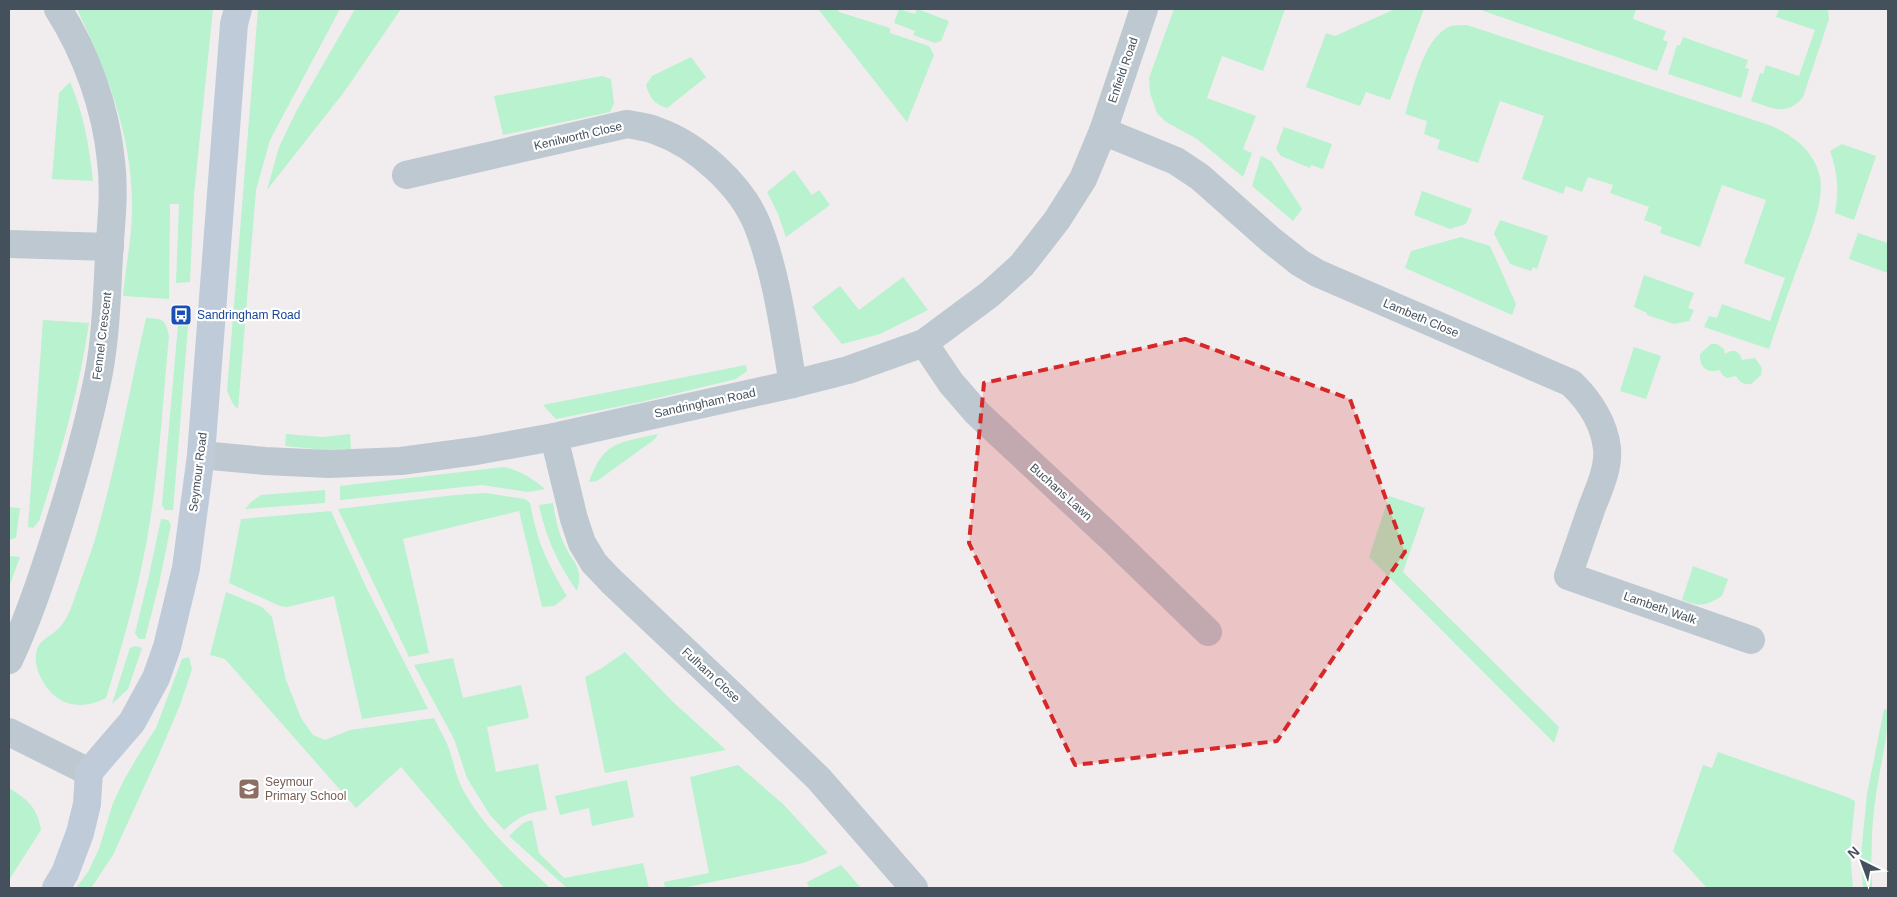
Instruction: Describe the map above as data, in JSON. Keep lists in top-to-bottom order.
{
  "streets": {
    "street": [
      "Enfield Road",
      "Kenilworth Close",
      "Lambeth Close",
      "Fennel Crescent",
      "Sandringham Road",
      "Seymour Road",
      "Buchans Lawn",
      "Lambeth Walk",
      "Fulham Close"
    ]
  },
  "crossings": [
    ["Enfield Road", "Lambeth Close"],
    ["Enfield Road", "Sandringham Road"],
    ["Kenilworth Close", "Sandringham Road"],
    ["Lambeth Close", "Sandringham Road"],
    ["Lambeth Close", "Lambeth Walk"],
    ["Sandringham Road", "Seymour Road"],
    ["Sandringham Road", "Buchans Lawn"],
    ["Sandringham Road", "Fulham Close"]
  ],
  "places": {
    "bus stop": ["Sandringham Road"],
    "school or university": ["Seymour Primary School"]
  },
  "north": "top left"
}
